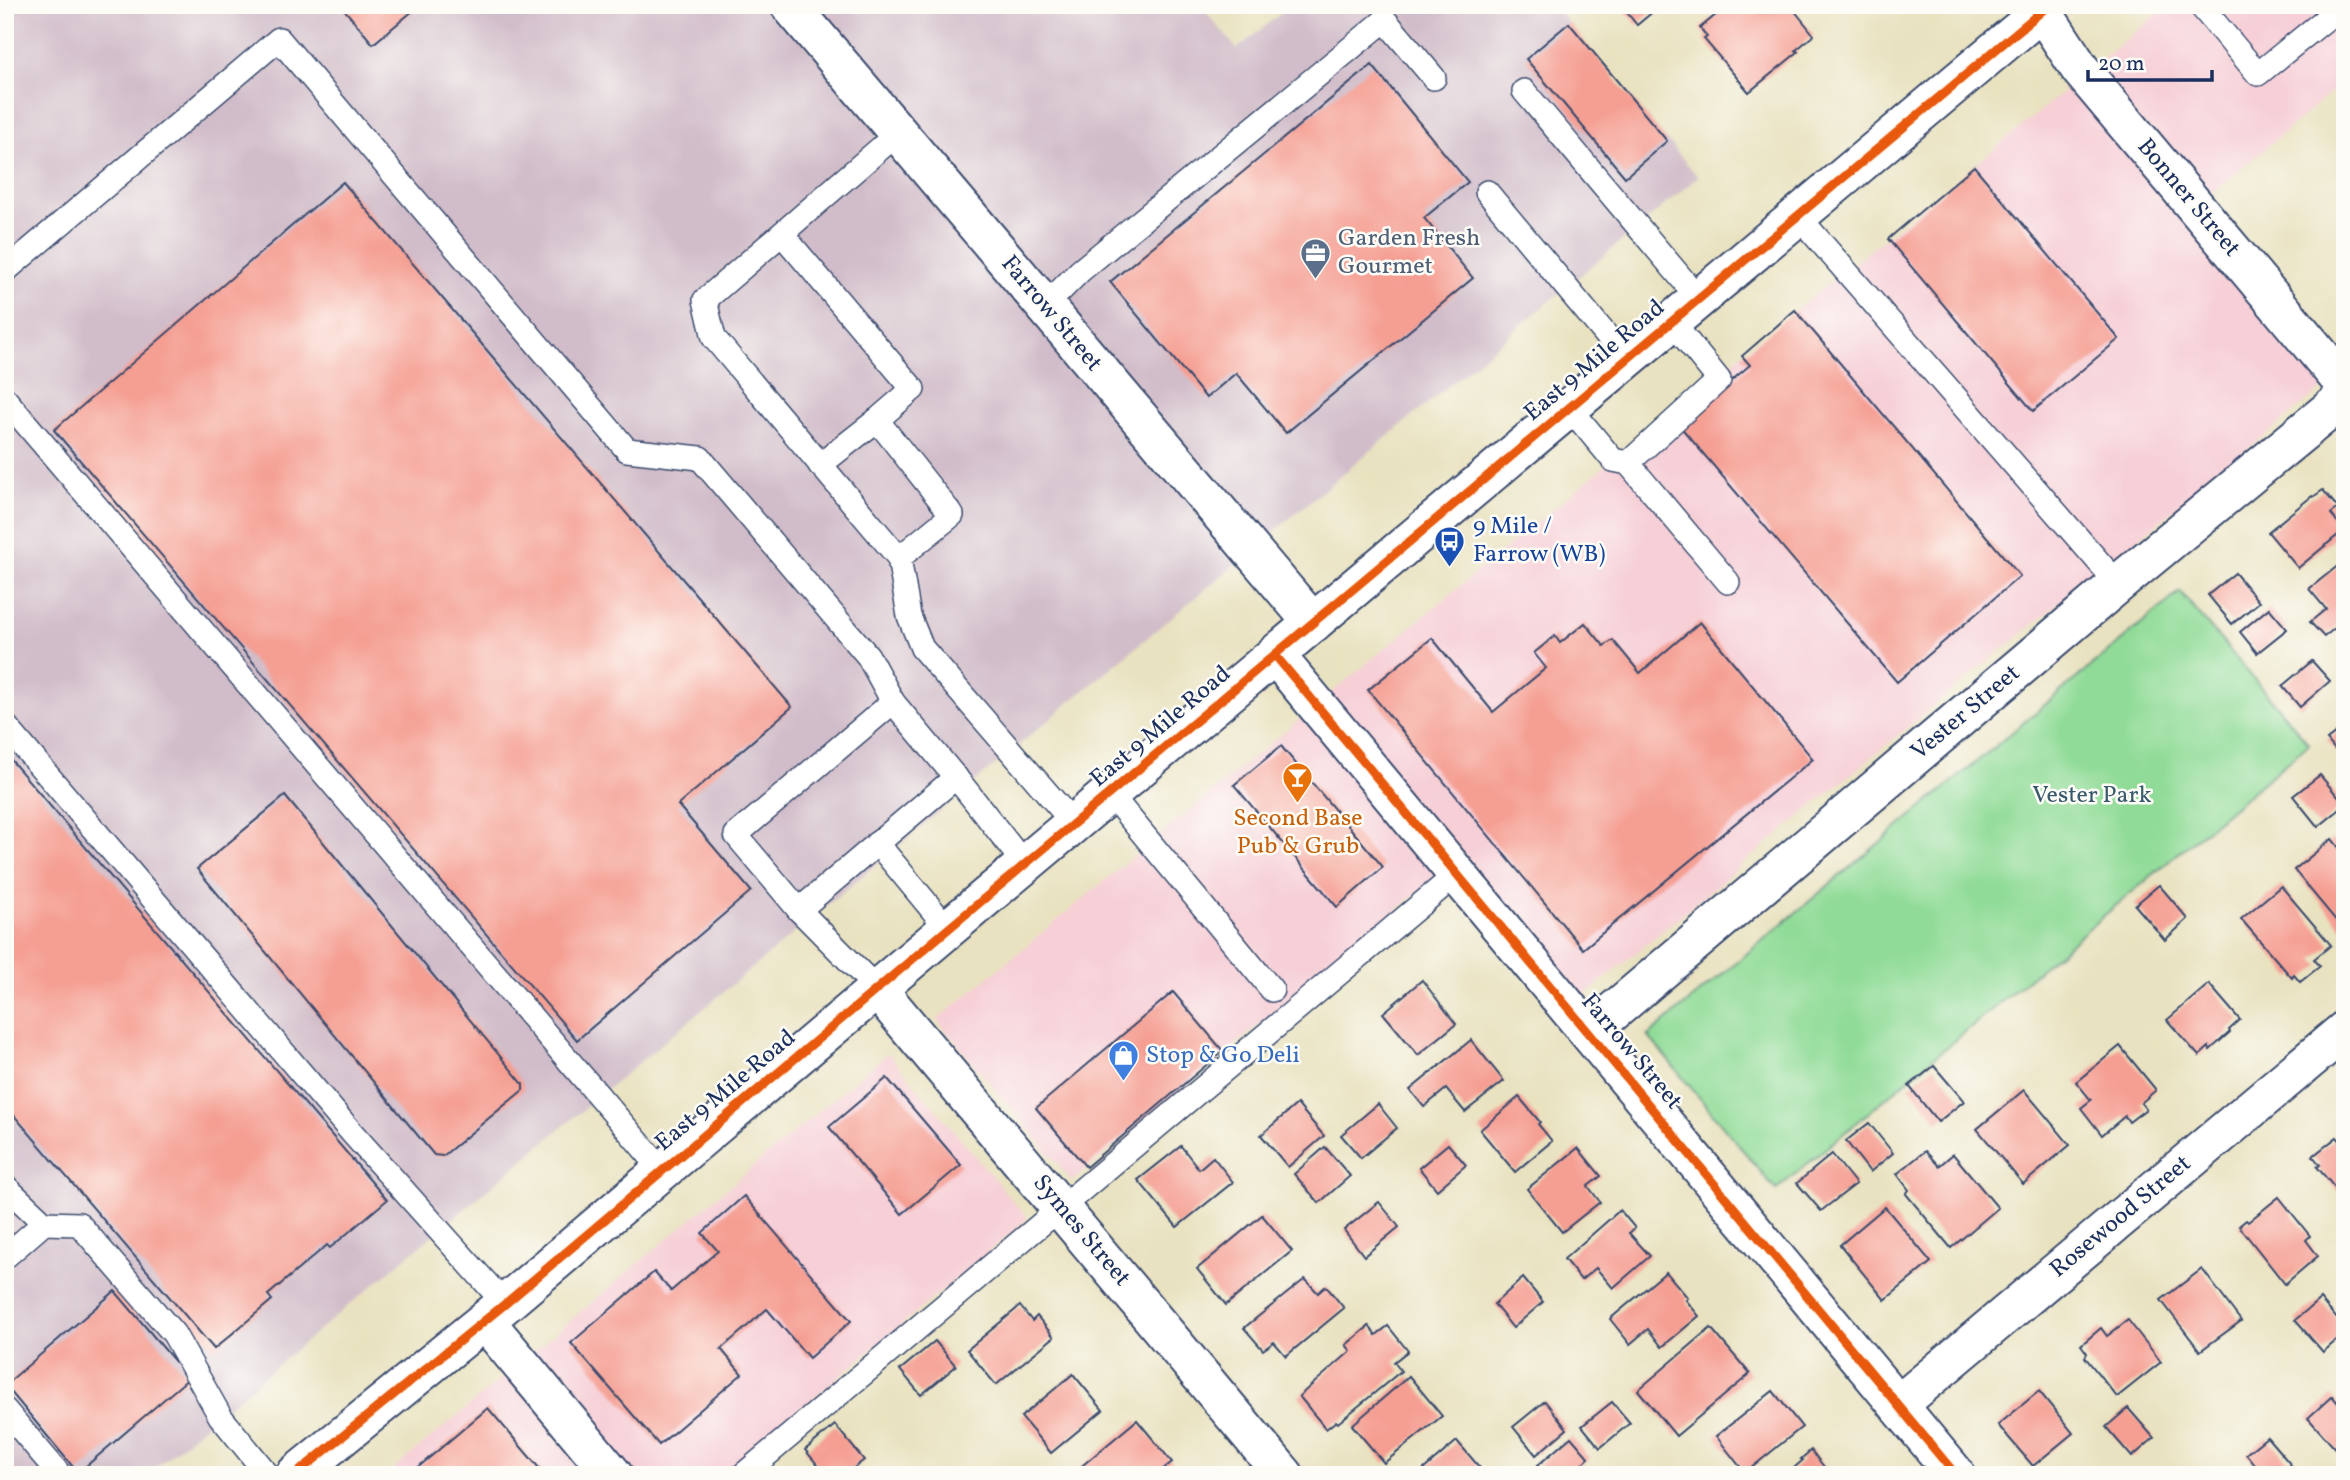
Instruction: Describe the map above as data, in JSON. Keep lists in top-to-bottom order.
{
  "streets": {
    "street": [
      "Bonner Street",
      "Farrow Street",
      "East 9 Mile Road",
      "Vester Street",
      "Rosewood Street",
      "Symes Street"
    ]
  },
  "crossings": [
    ["Bonner Street", "East 9 Mile Road"],
    ["Farrow Street", "East 9 Mile Road"],
    ["Farrow Street", "Vester Street"],
    ["Farrow Street", "Rosewood Street"],
    ["East 9 Mile Road", "Symes Street"]
  ],
  "parks": ["Vester Park"],
  "places": {
    "office": ["Garden Fresh Gourmet"],
    "bus stop": ["9 Mile / Farrow (WB)"],
    "bar": ["Second Base Pub & Grub"],
    "shop": ["Stop & Go Deli"]
  },
  "scale_bar": "20 m"
}
